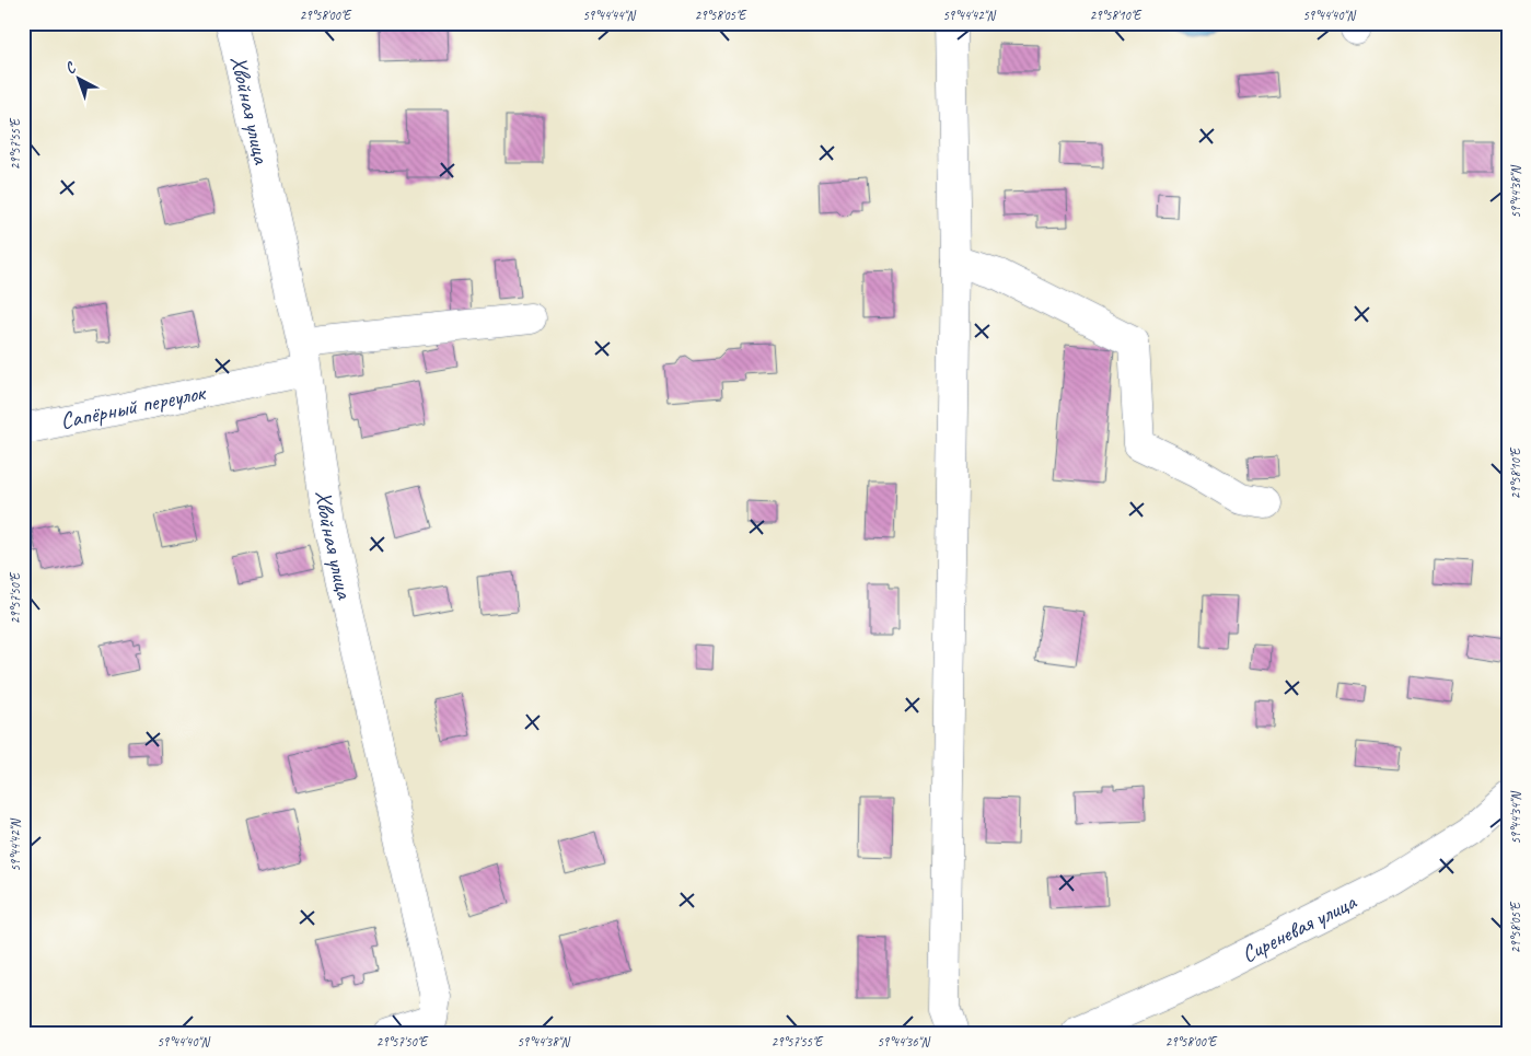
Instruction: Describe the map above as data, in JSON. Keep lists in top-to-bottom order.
{
  "streets": {
    "street": ["Хвойная улица", "Сапёрный переулок", "Сиреневая улица"]
  },
  "crossings": [
    ["Хвойная улица", "Сапёрный переулок"]
  ],
  "north": "top left",
  "coordinates": [
    "29°58'00\"E",
    "59°44'44\"N",
    "29°58'05\"E",
    "59°44'42\"N",
    "29°58'10\"E",
    "59°44'40\"N",
    "29°57'55\"E",
    "59°44'38\"N",
    "29°57'50\"E",
    "59°44'34\"N",
    "59°44'36\"N"
  ]
}
